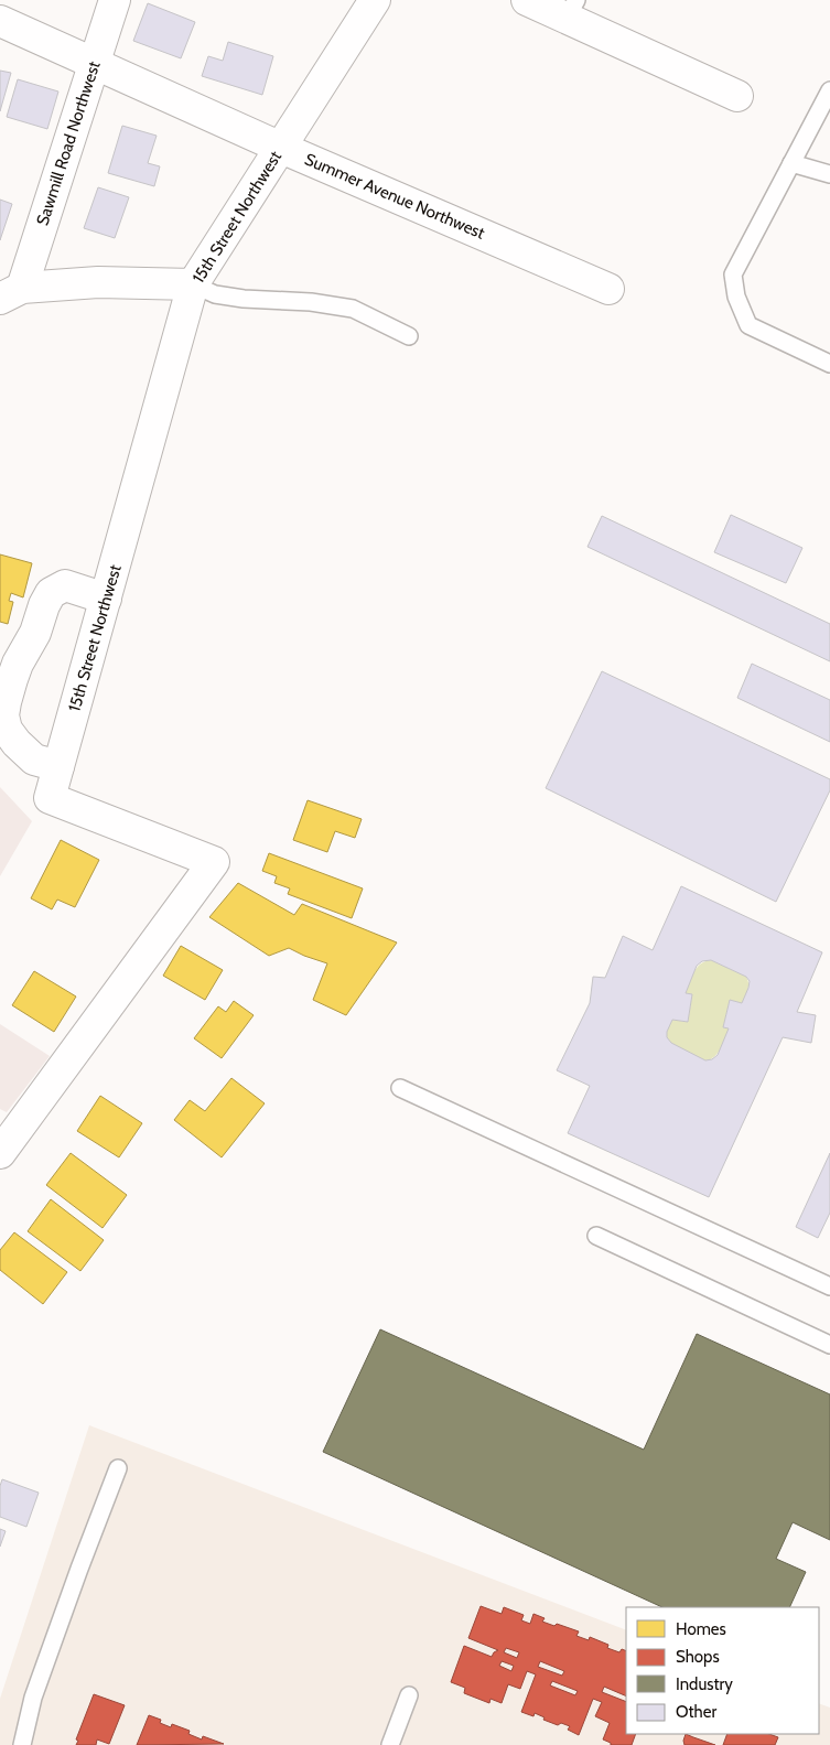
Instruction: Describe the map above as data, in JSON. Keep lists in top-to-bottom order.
{
  "streets": {
    "street": ["Sawmill Road Northwest", "Summer Avenue Northwest", "15th Street Northwest"]
  },
  "crossings": [
    ["Sawmill Road Northwest", "Summer Avenue Northwest"],
    ["Sawmill Road Northwest", "15th Street Northwest"],
    ["Summer Avenue Northwest", "15th Street Northwest"]
  ],
  "legend": [
    "Homes",
    "Shops",
    "Industry",
    "Other"
  ]
}
